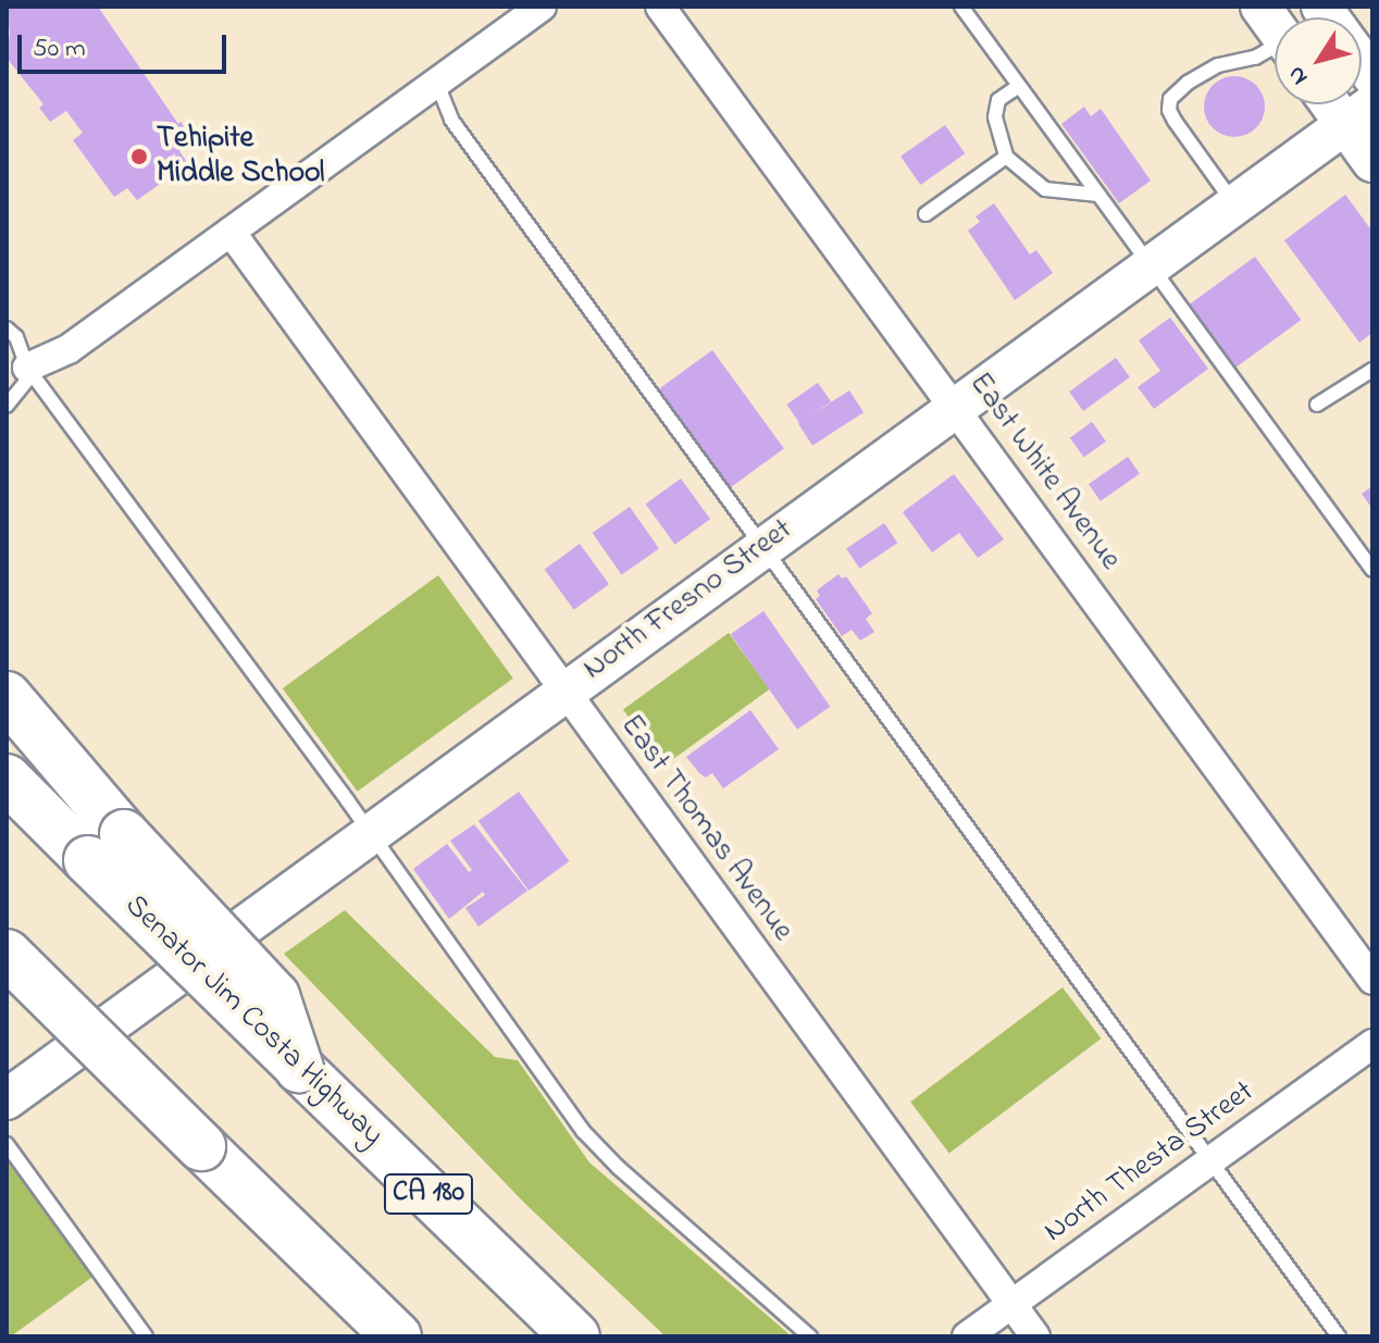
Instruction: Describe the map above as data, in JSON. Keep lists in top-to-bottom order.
{
  "streets": {
    "highway": ["Senator Jim Costa Highway", "CA 180"],
    "main road": ["North Fresno Street"],
    "street": ["East White Avenue", "East Thomas Avenue", "North Thesta Street"]
  },
  "crossings": [
    ["East White Avenue", "North Fresno Street"],
    ["North Fresno Street", "East Thomas Avenue"],
    ["East Thomas Avenue", "North Thesta Street"]
  ],
  "places": ["Tehipite Middle School"],
  "scale_bar": "50 m",
  "north": "bottom left"
}
